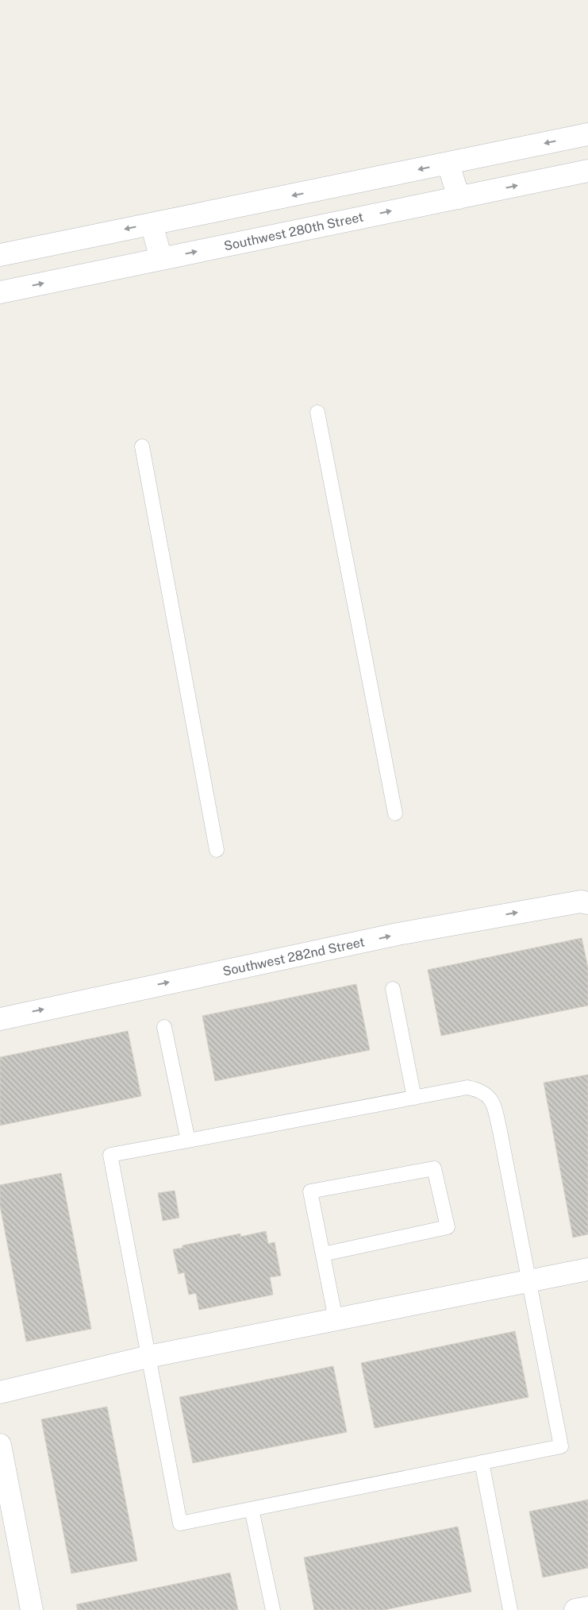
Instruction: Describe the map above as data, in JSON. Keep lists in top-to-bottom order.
{
  "streets": {
    "street": ["Southwest 280th Street", "Southwest 282nd Street"]
  },
  "one_way": ["Southwest 282nd Street"]
}
